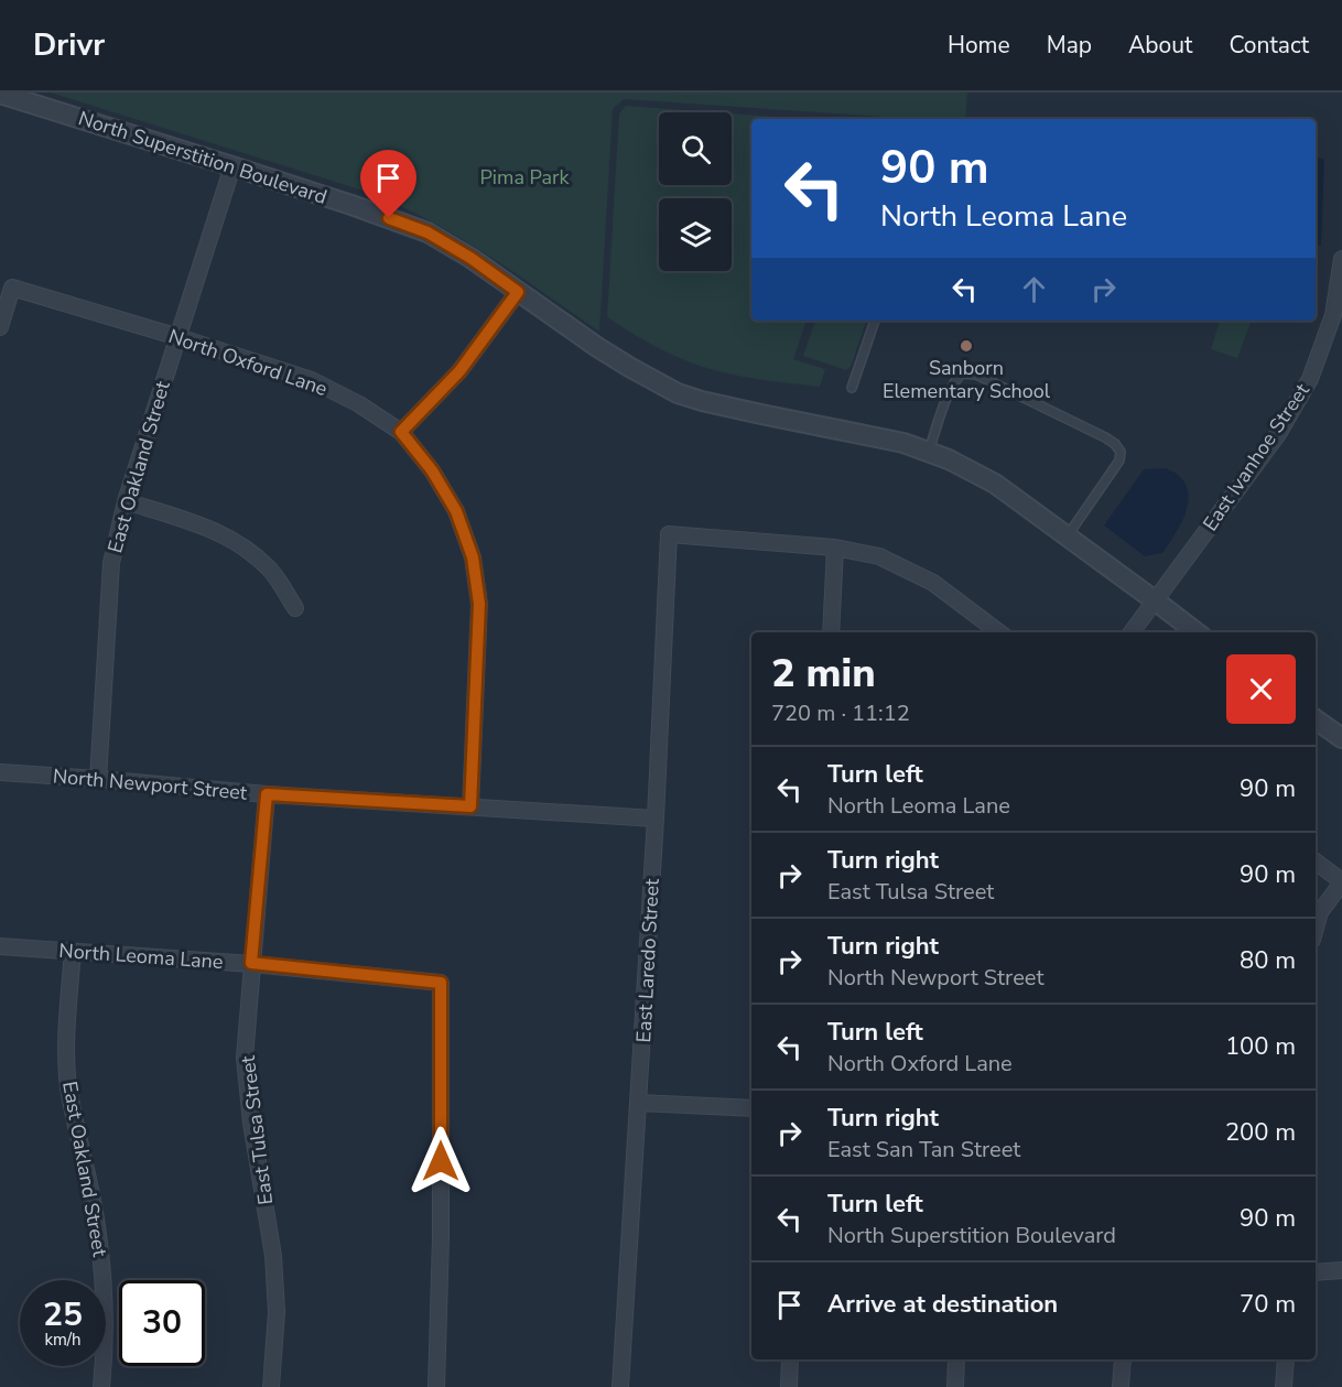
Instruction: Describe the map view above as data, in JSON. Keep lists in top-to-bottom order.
{
  "streets": {
    "street": [
      "North Superstition Boulevard",
      "North Oxford Lane",
      "East Ivanhoe Street",
      "East Oakland Street",
      "North Newport Street",
      "North Leoma Lane",
      "East Laredo Street",
      "East Tulsa Street"
    ]
  },
  "crossings": [
    ["North Superstition Boulevard", "East Ivanhoe Street"],
    ["North Superstition Boulevard", "East Oakland Street"],
    ["North Oxford Lane", "East Oakland Street"],
    ["North Oxford Lane", "North Newport Street"],
    ["East Oakland Street", "North Newport Street"],
    ["East Oakland Street", "North Leoma Lane"],
    ["North Newport Street", "East Laredo Street"],
    ["North Newport Street", "East Tulsa Street"],
    ["North Leoma Lane", "East Tulsa Street"]
  ],
  "parks": ["Pima Park"],
  "places": ["Sanborn Elementary School"],
  "page": {
    "header": "Drivr",
    "nav": [
      "Home",
      "Map",
      "About",
      "Contact"
    ],
    "turn": ["90 m", "North Leoma Lane"],
    "heading": ["2 min", "720 m · 11:12"],
    "list": [
      {
        "name": "Turn left",
        "note": "North Leoma Lane",
        "value": "90 m"
      },
      {
        "name": "Turn right",
        "note": "East Tulsa Street",
        "value": "90 m"
      },
      {
        "name": "Turn right",
        "note": "North Newport Street",
        "value": "80 m"
      },
      {
        "name": "Turn left",
        "note": "North Oxford Lane",
        "value": "100 m"
      },
      {
        "name": "Turn right",
        "note": "East San Tan Street",
        "value": "200 m"
      },
      {
        "name": "Turn left",
        "note": "North Superstition Boulevard",
        "value": "90 m"
      },
      {
        "name": "Arrive at destination",
        "value": "70 m"
      }
    ],
    "speed": "25 km/h",
    "limit": "30"
  }
}
